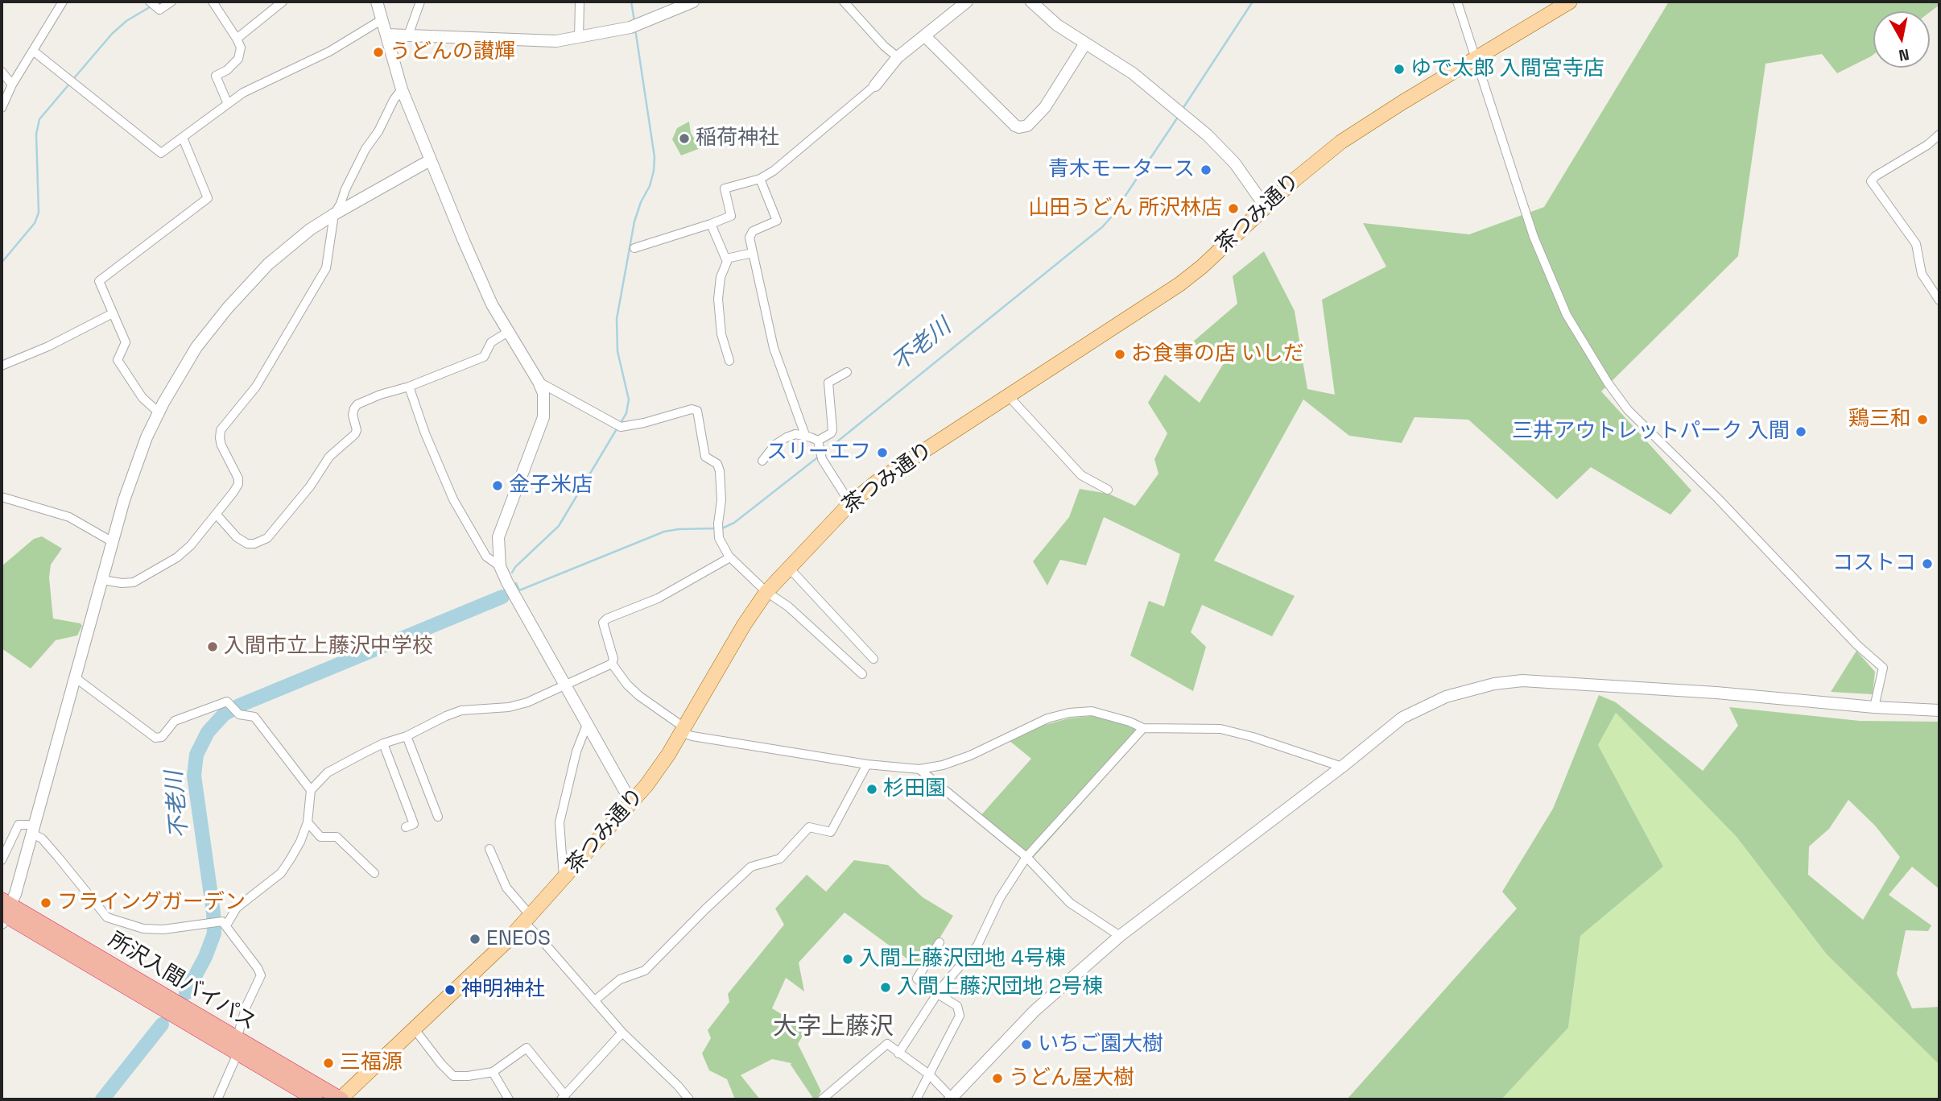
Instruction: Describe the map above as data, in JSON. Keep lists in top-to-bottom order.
{
  "streets": {
    "highway": ["所沢入間バイパス"],
    "main road": ["茶つみ通り"]
  },
  "crossings": [
    ["茶つみ通り", "所沢入間バイパス"]
  ],
  "districts": ["大字上藤沢"],
  "water": ["不老川"],
  "places": [
    "うどんの讃輝",
    "ゆで太郎 入間宮寺店",
    "稲荷神社",
    "青木モータース",
    "山田うどん 所沢林店",
    "お食事の店 いしだ",
    "鶏三和",
    "三井アウトレットパーク 入間",
    "スリーエフ",
    "金子米店",
    "コストコ",
    "入間市立上藤沢中学校",
    "杉田園",
    "フライングガーデン",
    "ENEOS",
    "入間上藤沢団地 4号棟",
    "入間上藤沢団地 2号棟",
    "神明神社",
    "いちご園大樹",
    "三福源",
    "うどん屋大樹"
  ],
  "north": "bottom"
}
